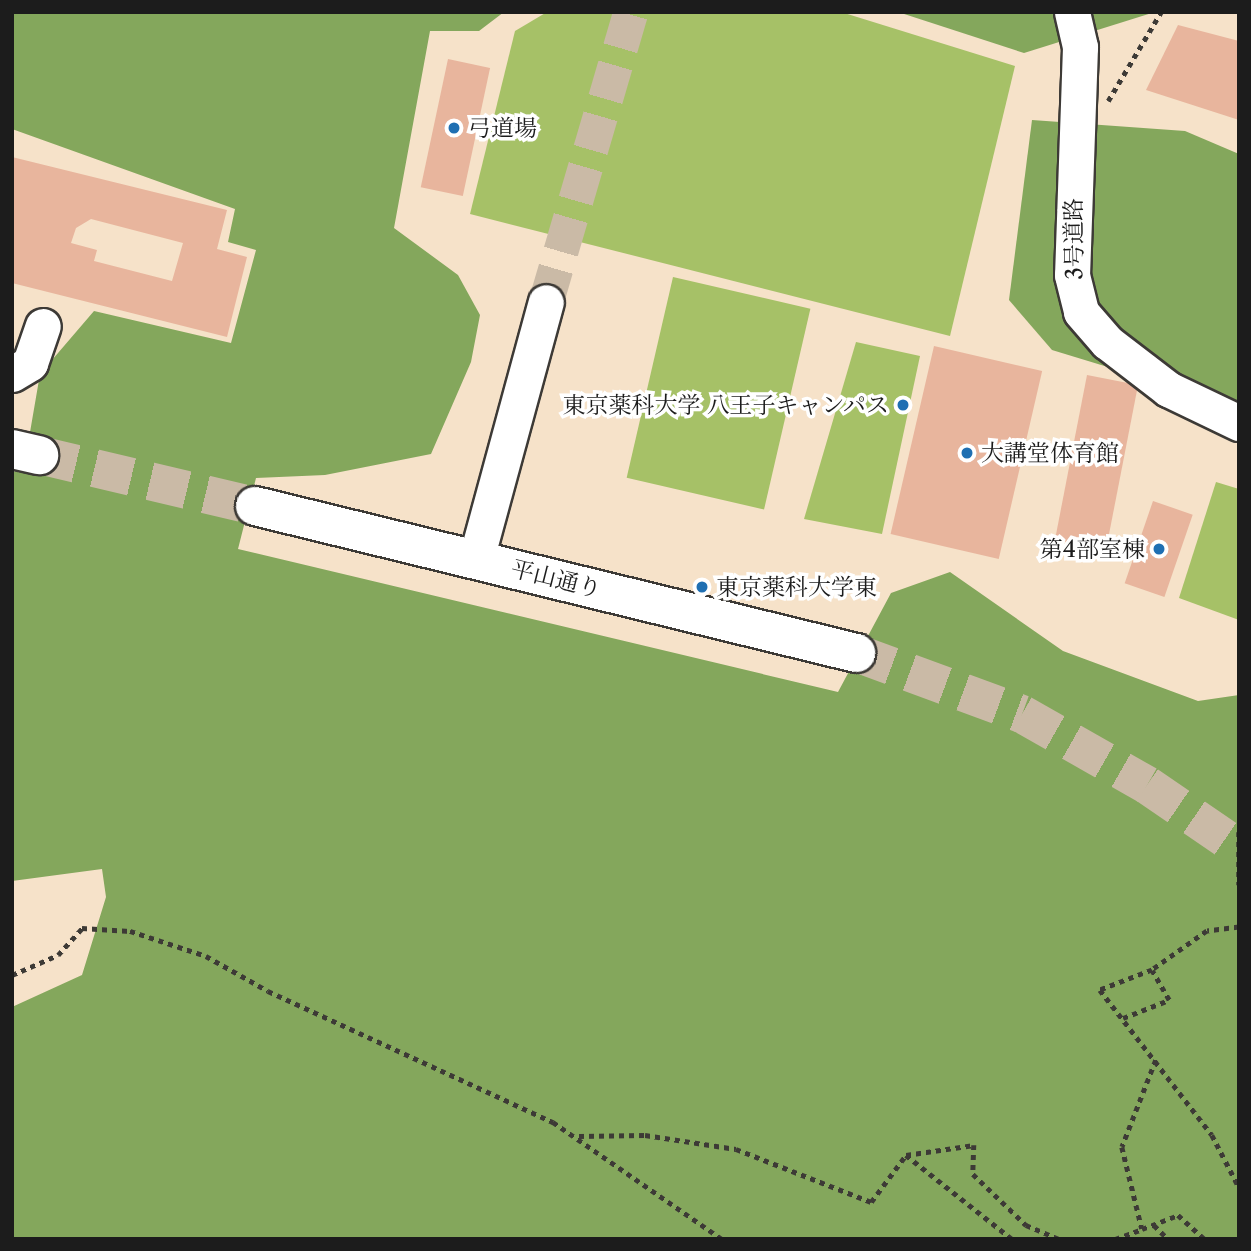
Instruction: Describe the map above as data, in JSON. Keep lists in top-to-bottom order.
{
  "streets": {
    "main road": ["平山通り"],
    "street": ["3号道路"]
  },
  "places": [
    "弓道場",
    "東京薬科大学 八王子キャンパス",
    "大講堂体育館",
    "第4部室棟",
    "東京薬科大学東"
  ]
}
